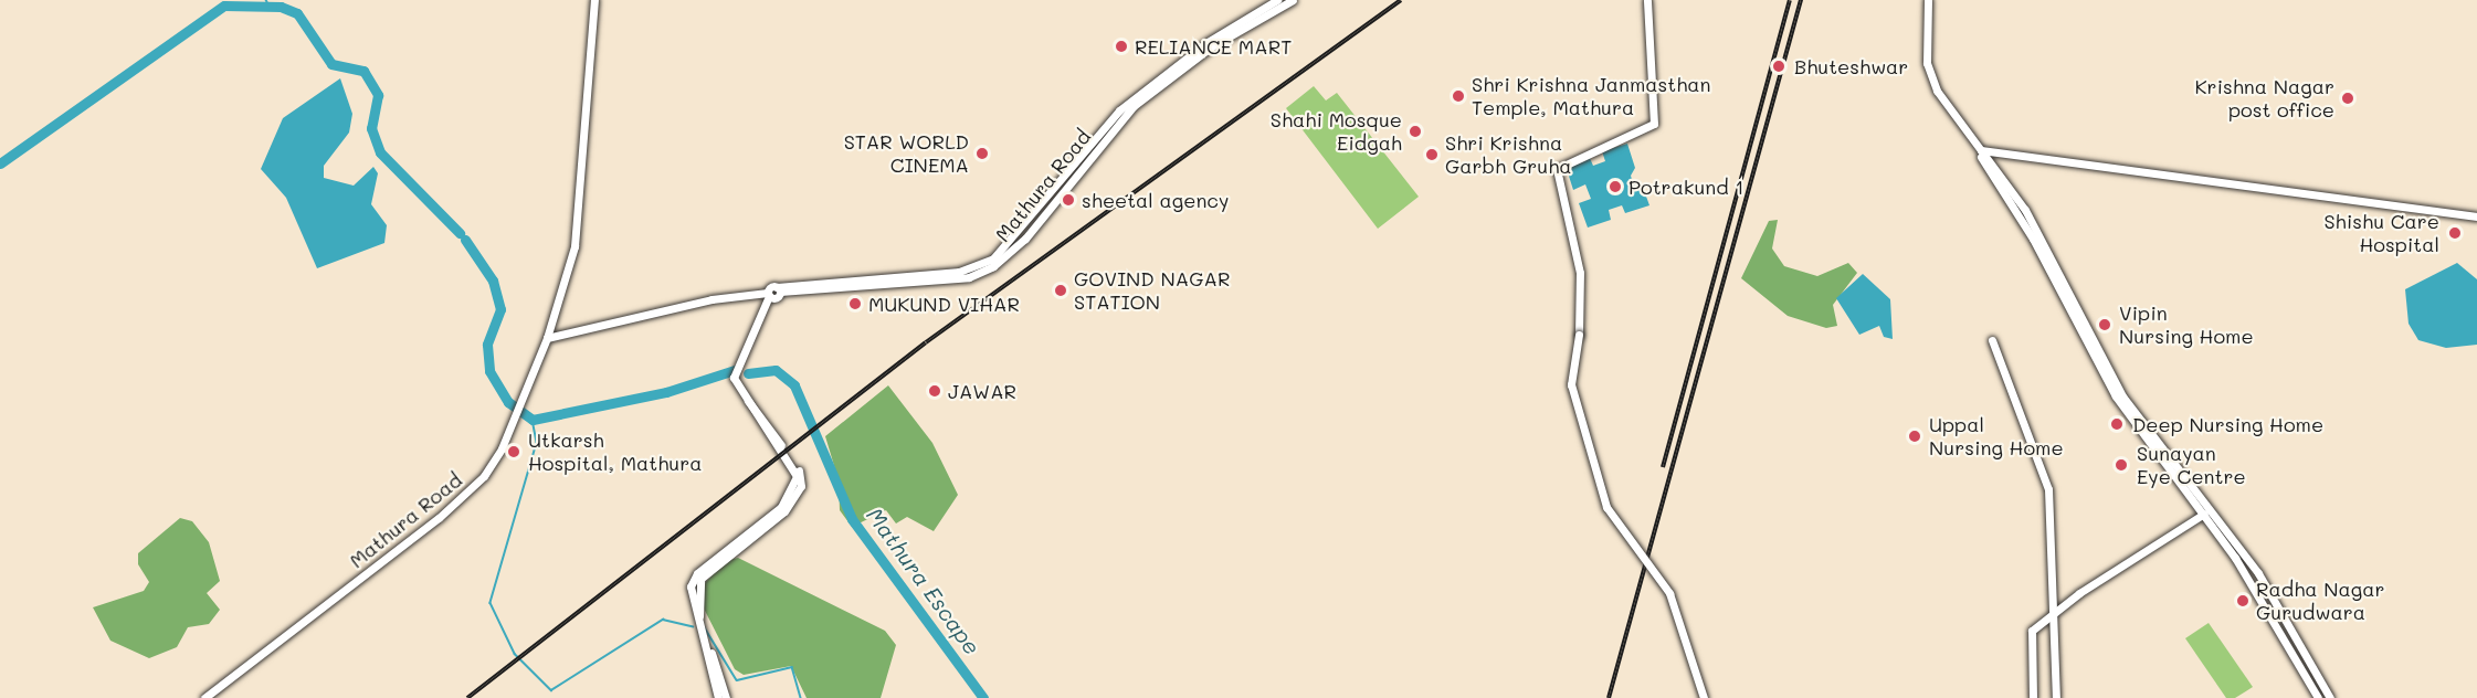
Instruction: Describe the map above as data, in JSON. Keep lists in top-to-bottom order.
{
  "streets": {
    "street": ["Mathura Road"]
  },
  "water": ["Mathura Escape"],
  "places": [
    "RELIANCE MART",
    "Bhuteshwar",
    "Shri Krishna Janmasthan Temple, Mathura",
    "Krishna Nagar post office",
    "Shahi Mosque Eidgah",
    "STAR WORLD CINEMA",
    "Shri Krishna Garbh Gruha",
    "Potrakund 1",
    "sheetal agency",
    "Shishu Care Hospital",
    "GOVIND NAGAR STATION",
    "MUKUND VIHAR",
    "Vipin Nursing Home",
    "JAWAR",
    "Deep Nursing Home",
    "Uppal Nursing Home",
    "Utkarsh Hospital, Mathura",
    "Sunayan Eye Centre",
    "Radha Nagar Gurudwara"
  ]
}
